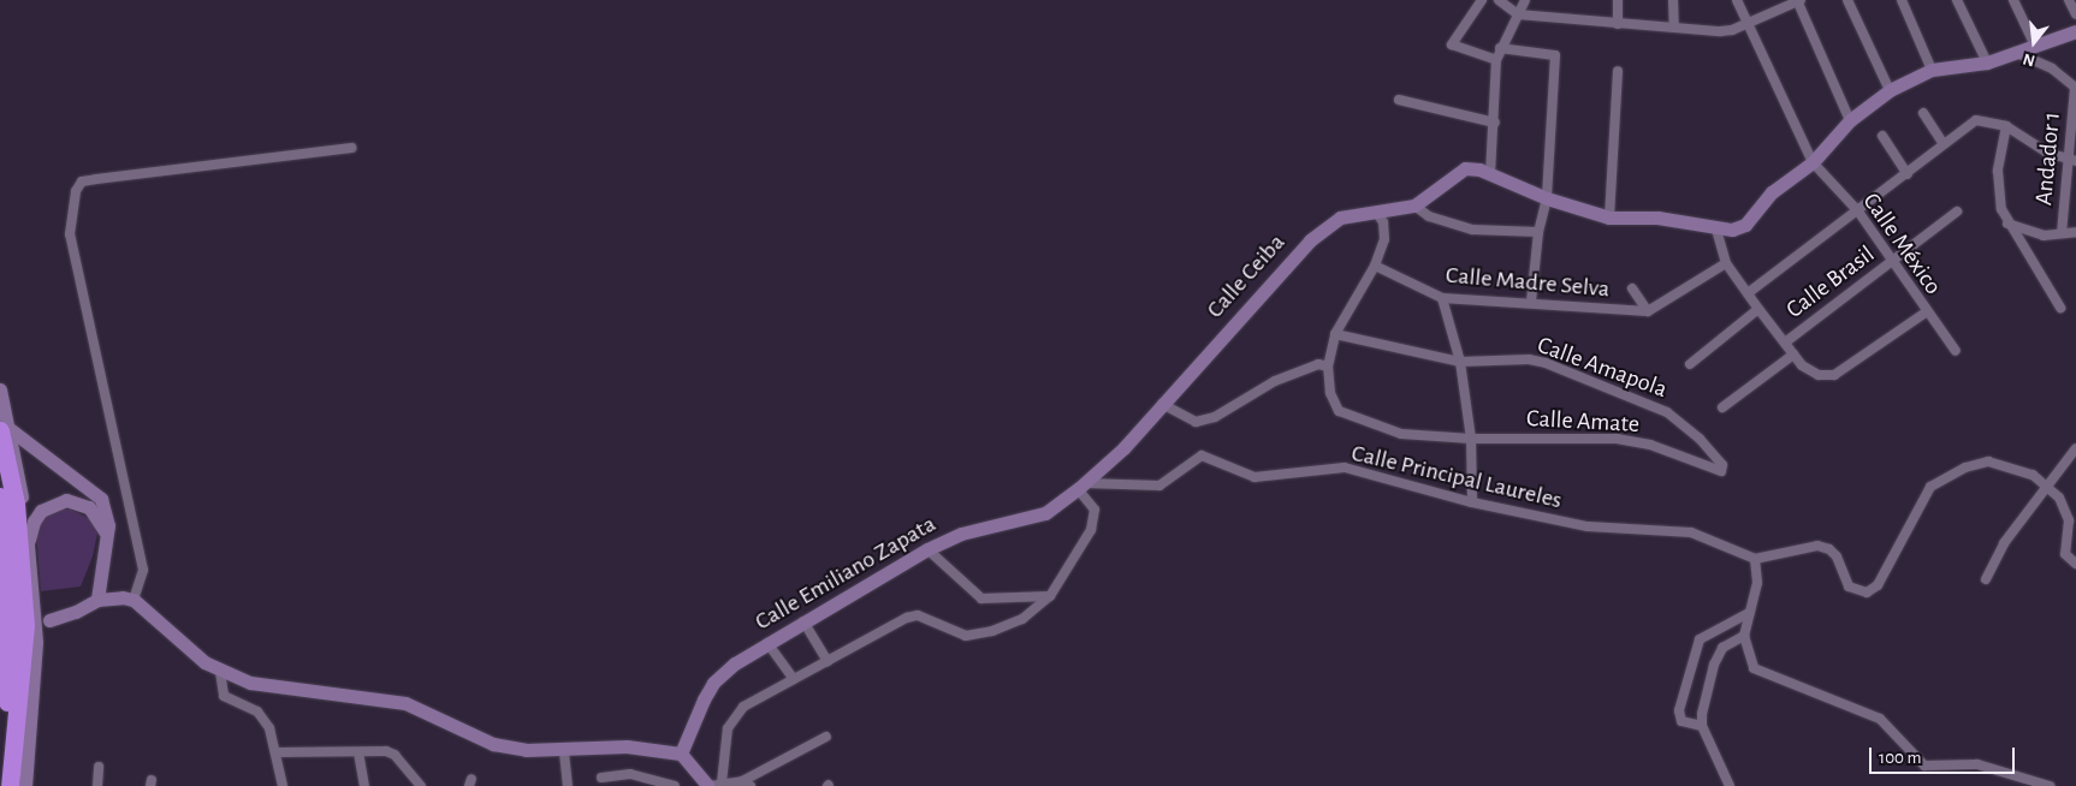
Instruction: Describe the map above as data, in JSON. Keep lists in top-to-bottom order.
{
  "streets": {
    "street": [
      "Andador 1",
      "Calle México",
      "Calle Ceiba",
      "Calle Madre Selva",
      "Calle Brasil",
      "Calle Amapola",
      "Calle Amate",
      "Calle Principal Laureles",
      "Calle Emiliano Zapata"
    ]
  },
  "crossings": [
    ["Calle México", "Calle Brasil"],
    ["Calle Ceiba", "Calle Amate"],
    ["Calle Ceiba", "Calle Principal Laureles"],
    ["Calle Ceiba", "Calle Emiliano Zapata"],
    ["Calle Madre Selva", "Calle Amate"],
    ["Calle Amapola", "Calle Amate"],
    ["Calle Principal Laureles", "Calle Emiliano Zapata"]
  ],
  "scale_bar": "100 m",
  "north": "bottom"
}
